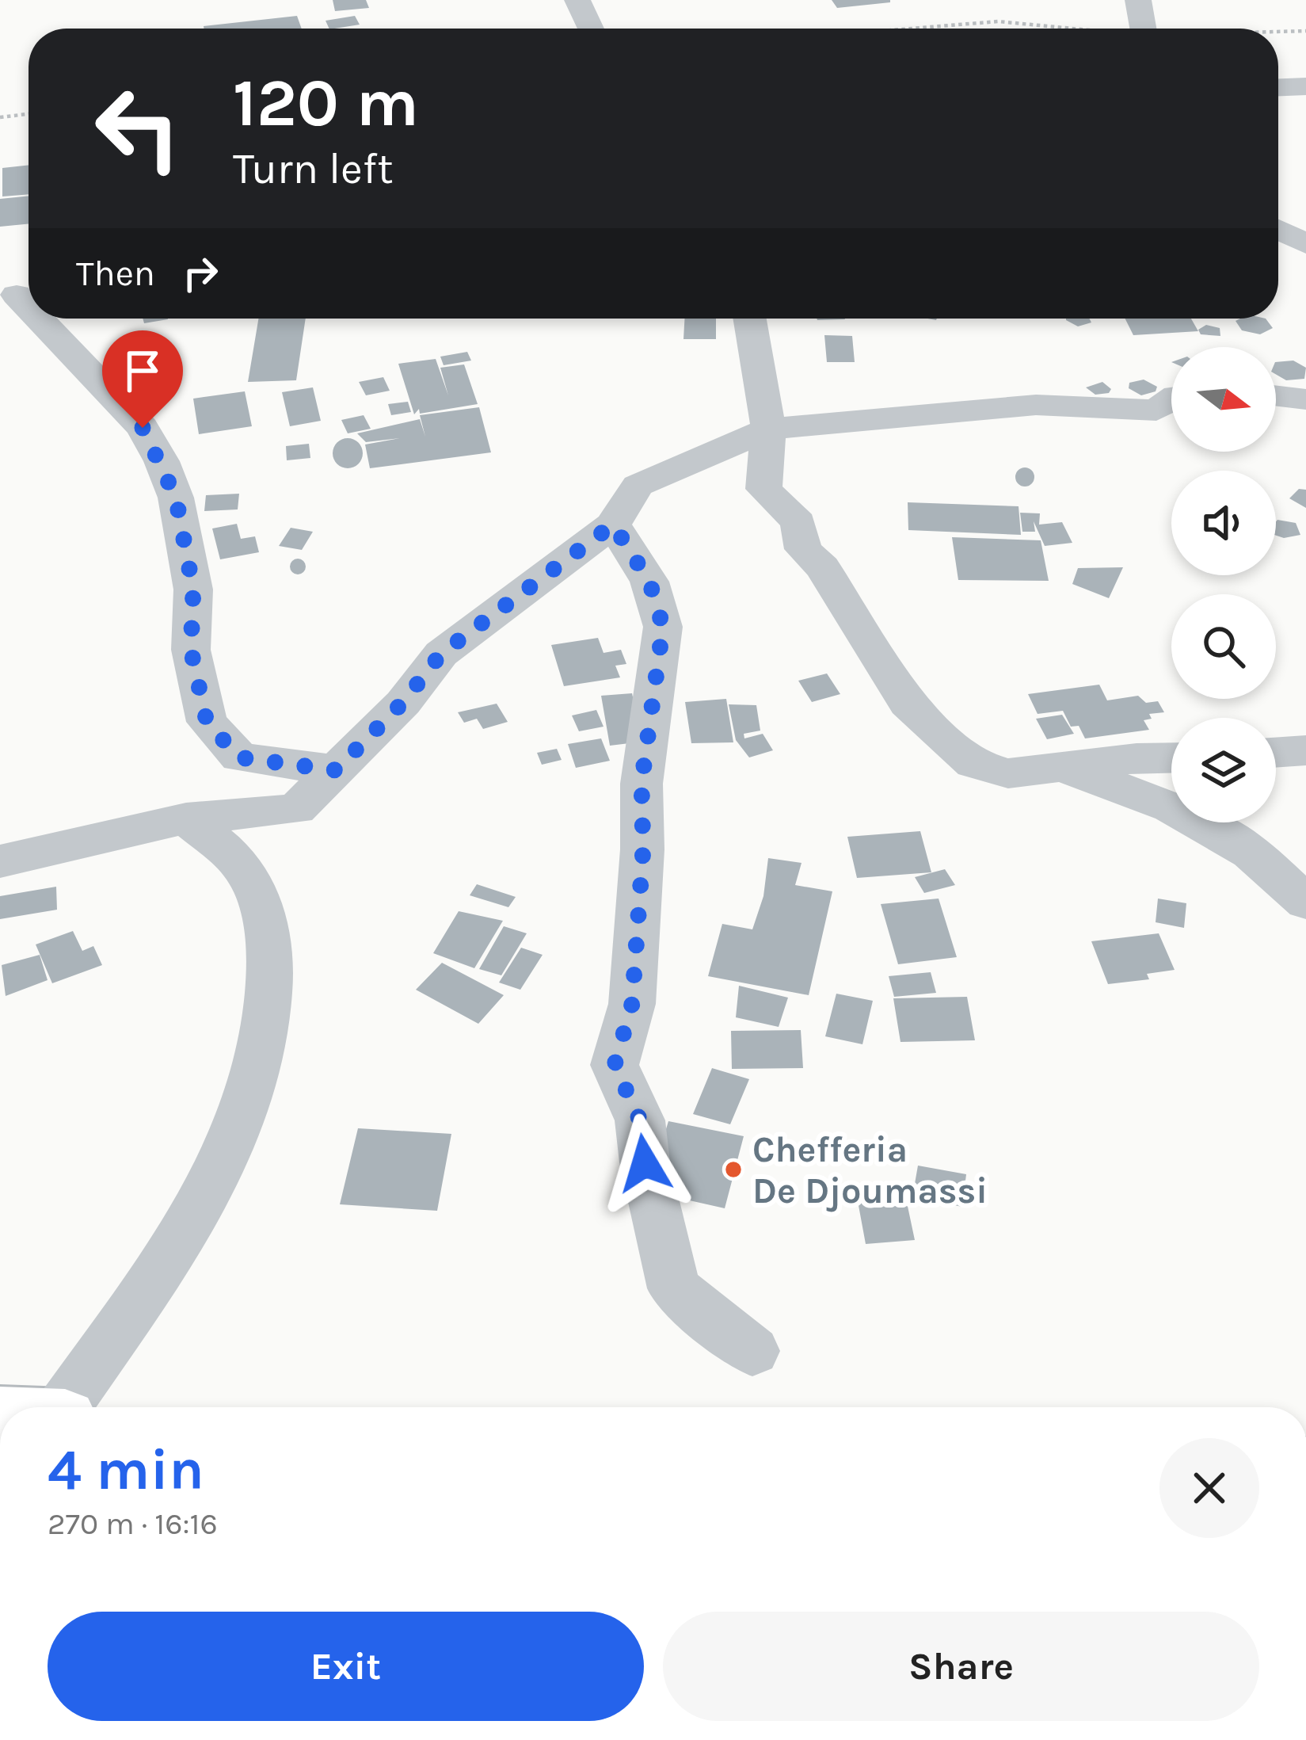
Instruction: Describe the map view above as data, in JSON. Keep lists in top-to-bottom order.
{
  "places": ["Chefferia De Djoumassi"],
  "north": "right",
  "page": {
    "turn": ["120 m", "Turn left"],
    "then": "Then",
    "heading": ["4 min", "270 m · 16:16"],
    "buttons": ["Exit", "Share"]
  }
}
